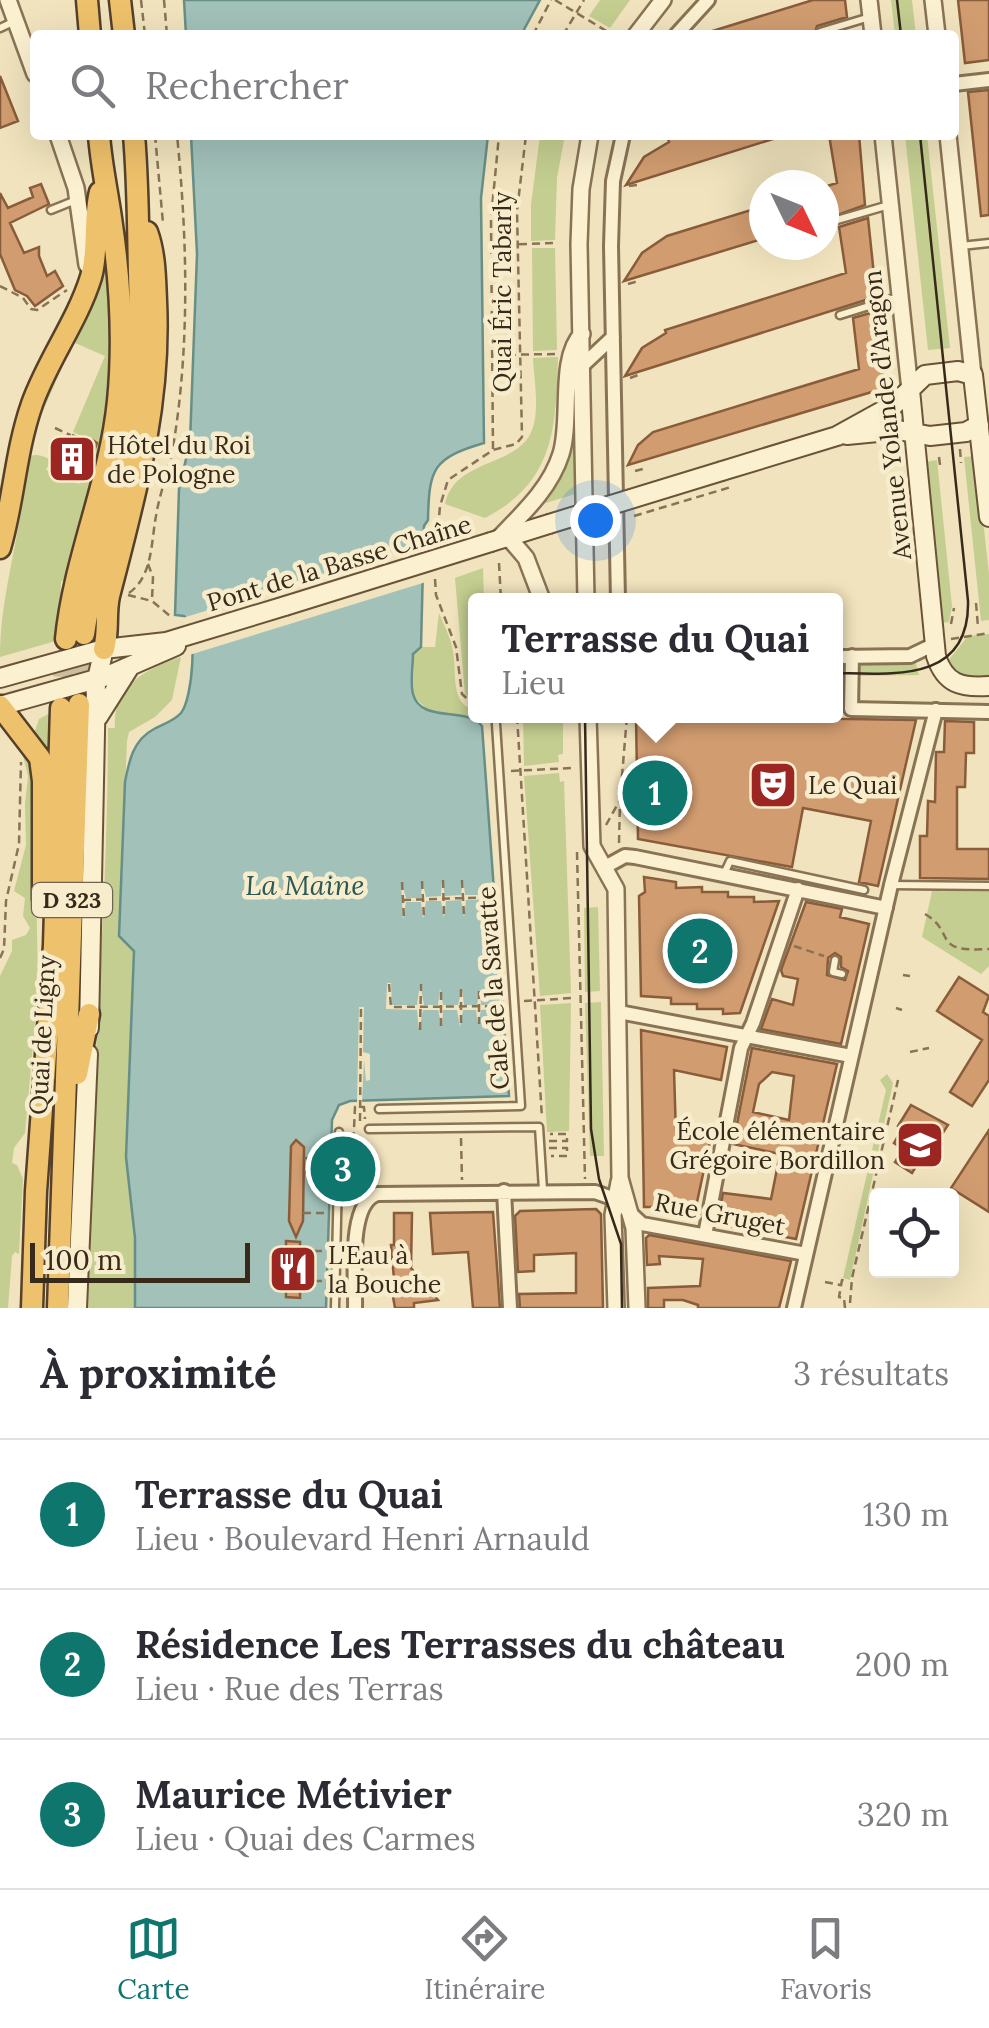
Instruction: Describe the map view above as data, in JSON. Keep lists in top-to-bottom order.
{
  "streets": {
    "highway": ["D 323", "Quai de Ligny"],
    "main road": ["Avenue Yolande d’Aragon", "Pont de la Basse Chaîne"],
    "street": ["Rue Gruget"],
    "lane": ["Cale de la Savatte"],
    "path": ["Quai Éric Tabarly"]
  },
  "water": ["La Maine"],
  "places": {
    "building": ["Hôtel du Roi de Pologne"],
    "theatre": ["Le Quai"],
    "school or university": ["École élémentaire Grégoire Bordillon"],
    "restaurant": ["L'Eau à la Bouche"]
  },
  "scale_bar": "100 m",
  "north": "bottom right",
  "page": {
    "search": "Rechercher",
    "popup": ["Terrasse du Quai", "Lieu"],
    "pins": ["1", "2", "3"],
    "scale": "100 m",
    "heading": ["À proximité", "3 résultats"],
    "list": [
      {
        "mark": "1",
        "name": "Terrasse du Quai",
        "note": "Lieu · Boulevard Henri Arnauld",
        "value": "130 m"
      },
      {
        "mark": "2",
        "name": "Résidence Les Terrasses du château",
        "note": "Lieu · Rue des Terras",
        "value": "200 m"
      },
      {
        "mark": "3",
        "name": "Maurice Métivier",
        "note": "Lieu · Quai des Carmes",
        "value": "320 m"
      }
    ],
    "nav": ["Carte", "Itinéraire", "Favoris"]
  }
}
